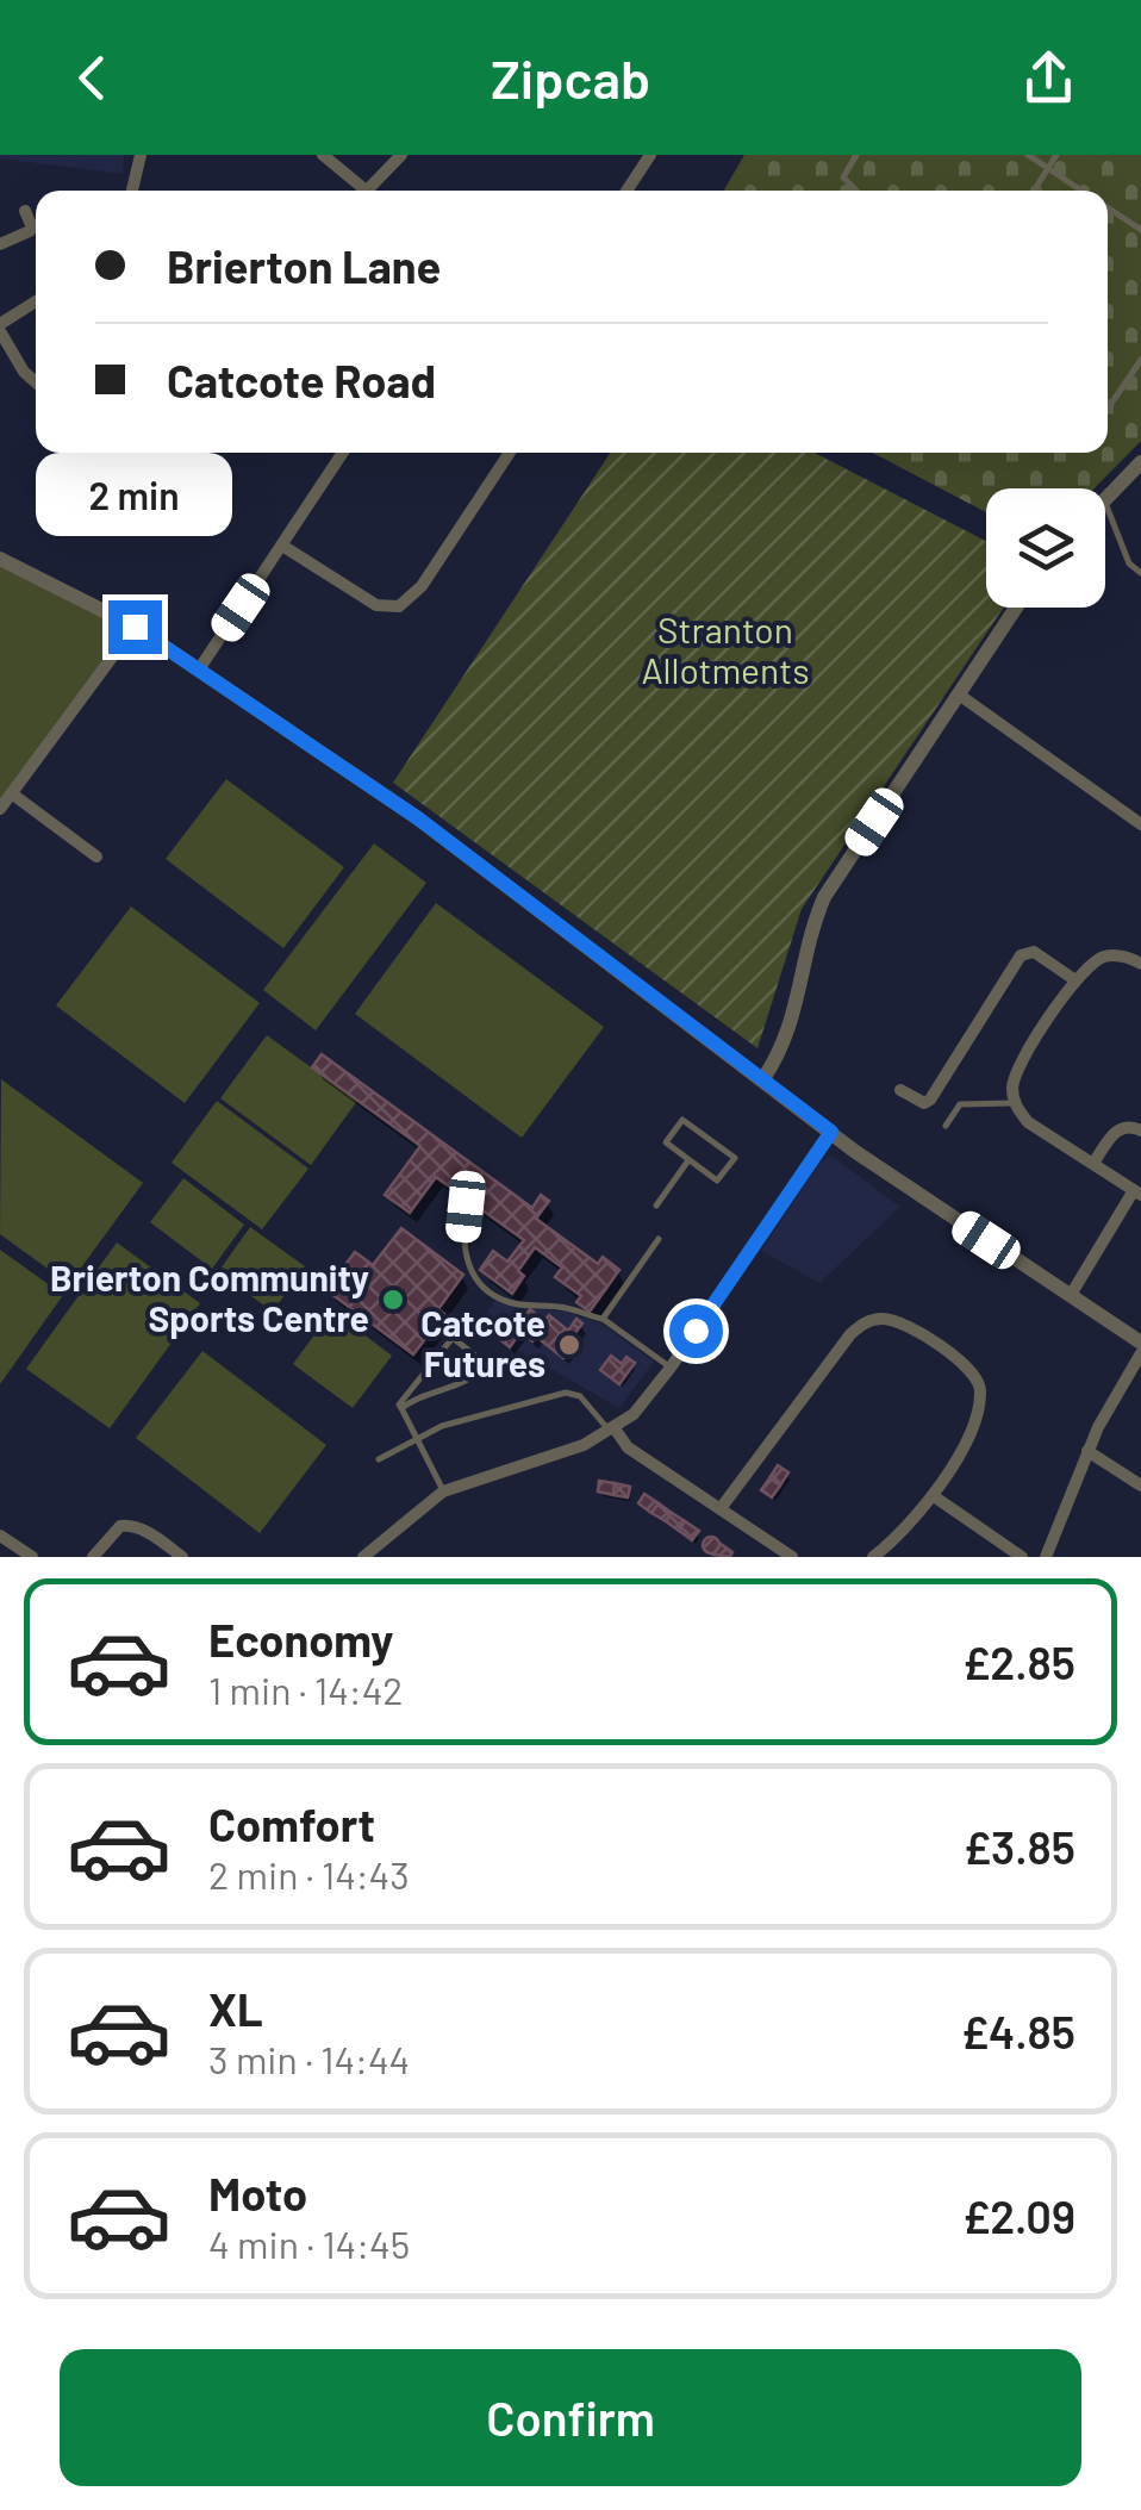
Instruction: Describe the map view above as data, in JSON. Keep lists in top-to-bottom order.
{
  "parks": ["Stranton Allotments"],
  "places": ["Brierton Community Sports Centre", "Catcote Futures"],
  "page": {
    "header": "Zipcab",
    "banner": ["Brierton Lane", "Catcote Road"],
    "bubble": "2 min",
    "list": [
      {
        "name": "Economy",
        "note": "1 min · 14:42",
        "value": "£2.85"
      },
      {
        "name": "Comfort",
        "note": "2 min · 14:43",
        "value": "£3.85"
      },
      {
        "name": "XL",
        "note": "3 min · 14:44",
        "value": "£4.85"
      },
      {
        "name": "Moto",
        "note": "4 min · 14:45",
        "value": "£2.09"
      }
    ],
    "buttons": "Confirm"
  }
}
